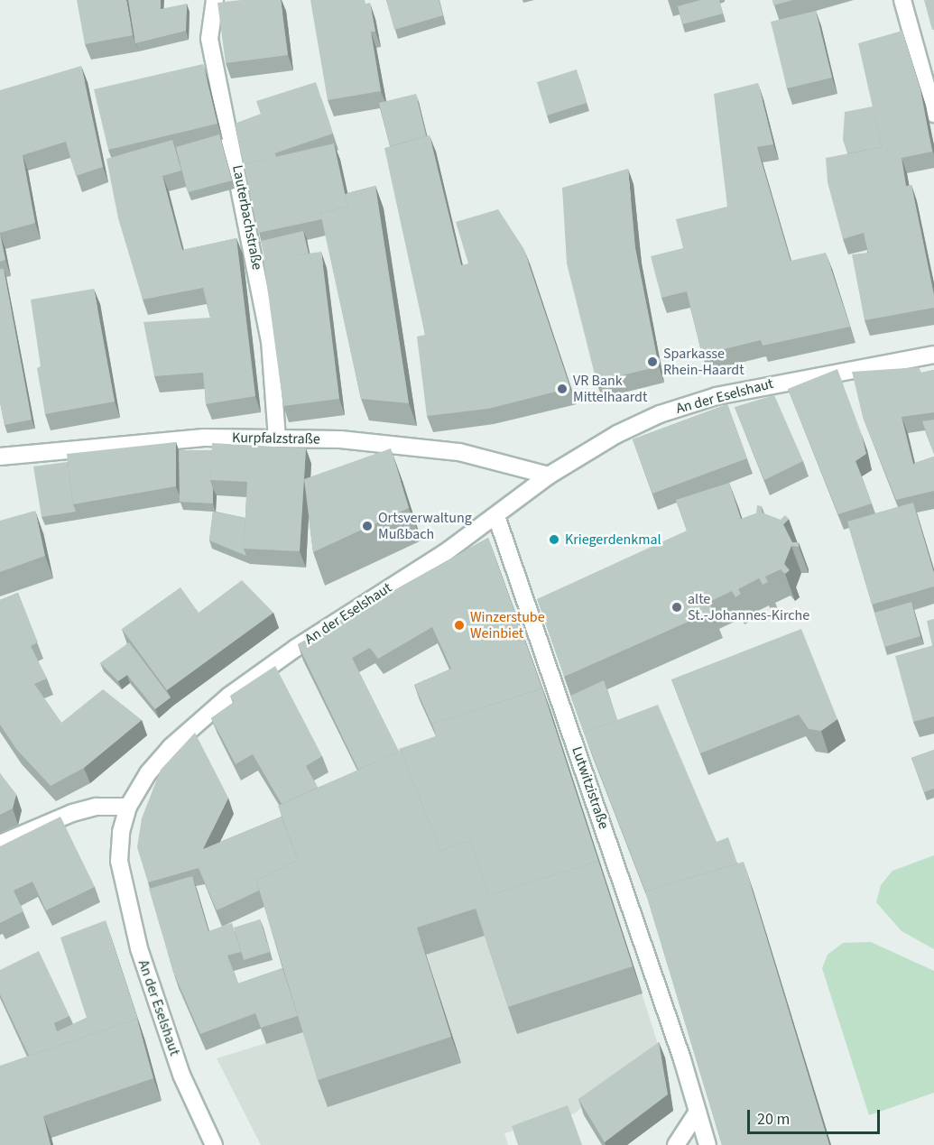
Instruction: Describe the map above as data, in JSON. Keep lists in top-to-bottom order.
{
  "streets": {
    "main road": [
      "Lauterbachstraße",
      "An der Eselshaut",
      "Kurpfalzstraße",
      "Lutwitzistraße"
    ]
  },
  "crossings": [
    ["Lauterbachstraße", "Kurpfalzstraße"],
    ["An der Eselshaut", "Kurpfalzstraße"],
    ["An der Eselshaut", "Lutwitzistraße"]
  ],
  "places": [
    "Sparkasse Rhein-Haardt",
    "VR Bank Mittelhaardt",
    "Ortsverwaltung Mußbach",
    "Kriegerdenkmal",
    "alte St.-Johannes-Kirche",
    "Winzerstube Weinbiet"
  ],
  "scale_bar": "20 m"
}
